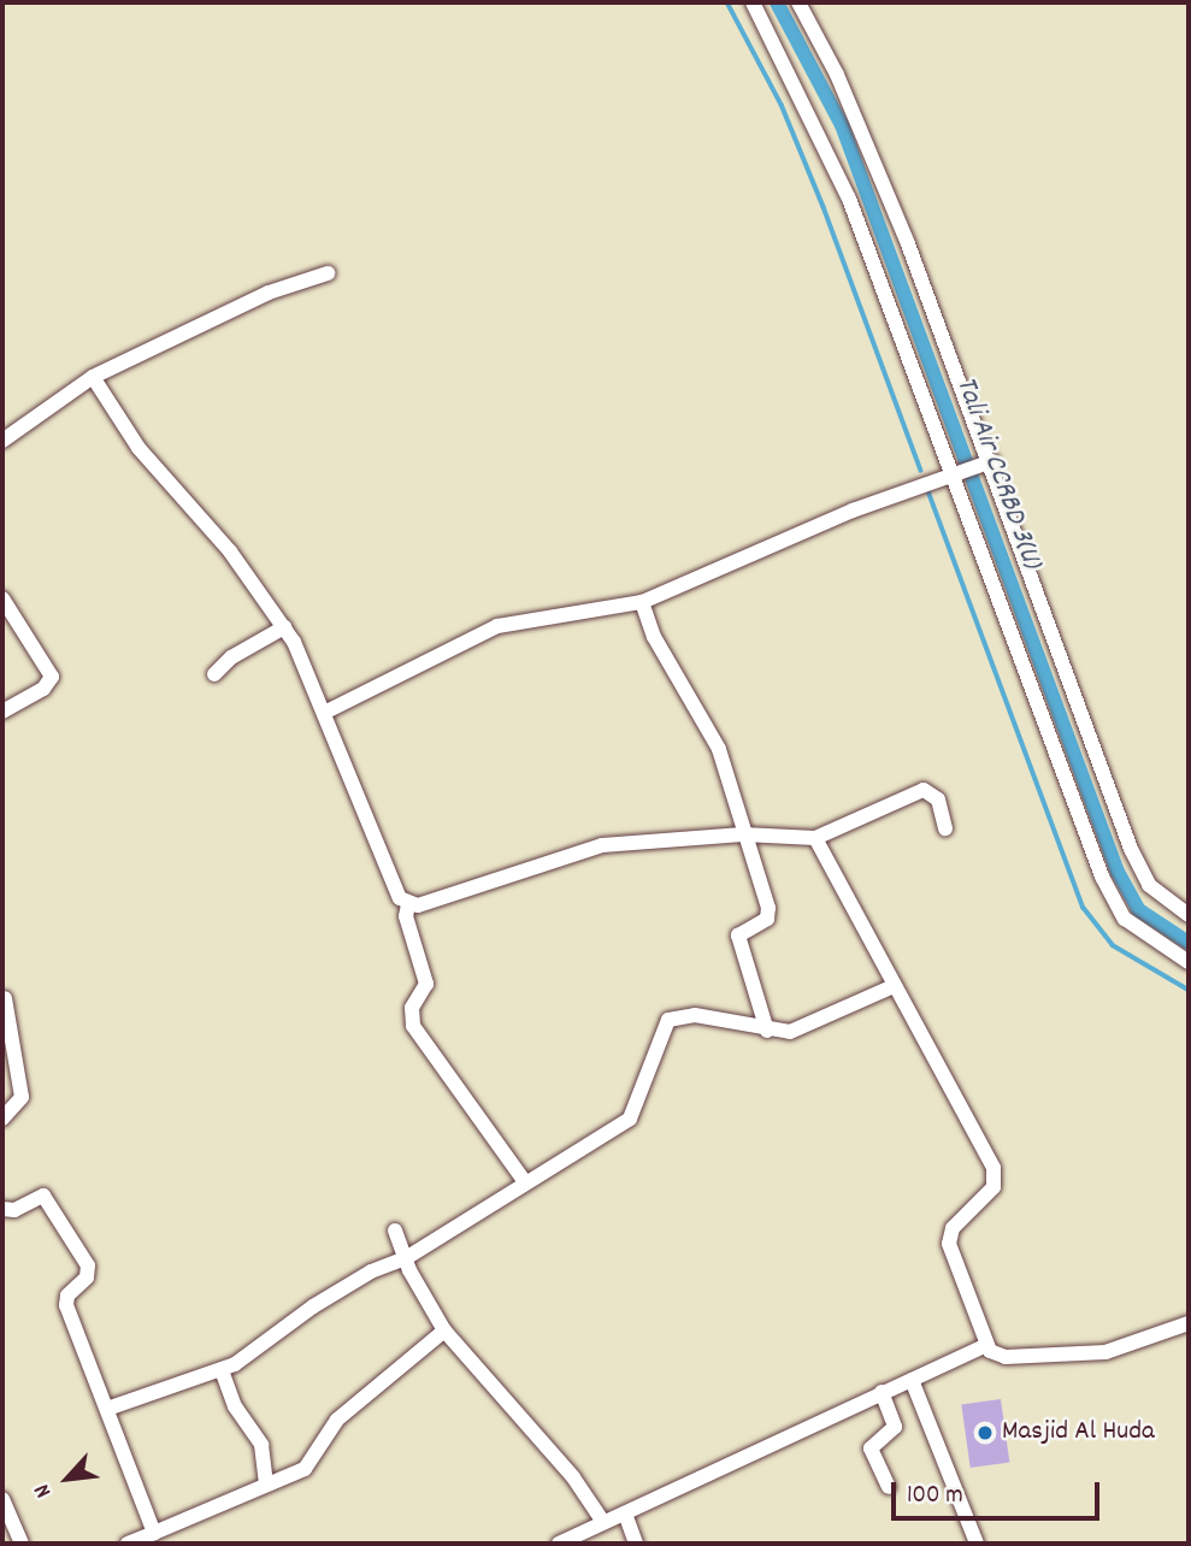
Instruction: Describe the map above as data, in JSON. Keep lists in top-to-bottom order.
{
  "water": ["Tali Air CCRBD 3(U)"],
  "places": ["Masjid Al Huda"],
  "scale_bar": "100 m",
  "north": "bottom left"
}
